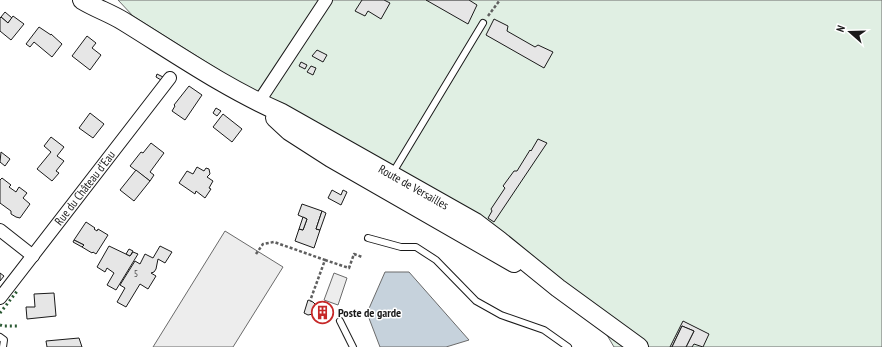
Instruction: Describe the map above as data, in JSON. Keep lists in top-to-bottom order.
{
  "streets": {
    "main road": ["Route de Versailles"],
    "street": ["Rue du Château d'Eau"]
  },
  "places": {
    "building": ["Poste de garde"]
  },
  "house_numbers": ["5"],
  "north": "left"
}
